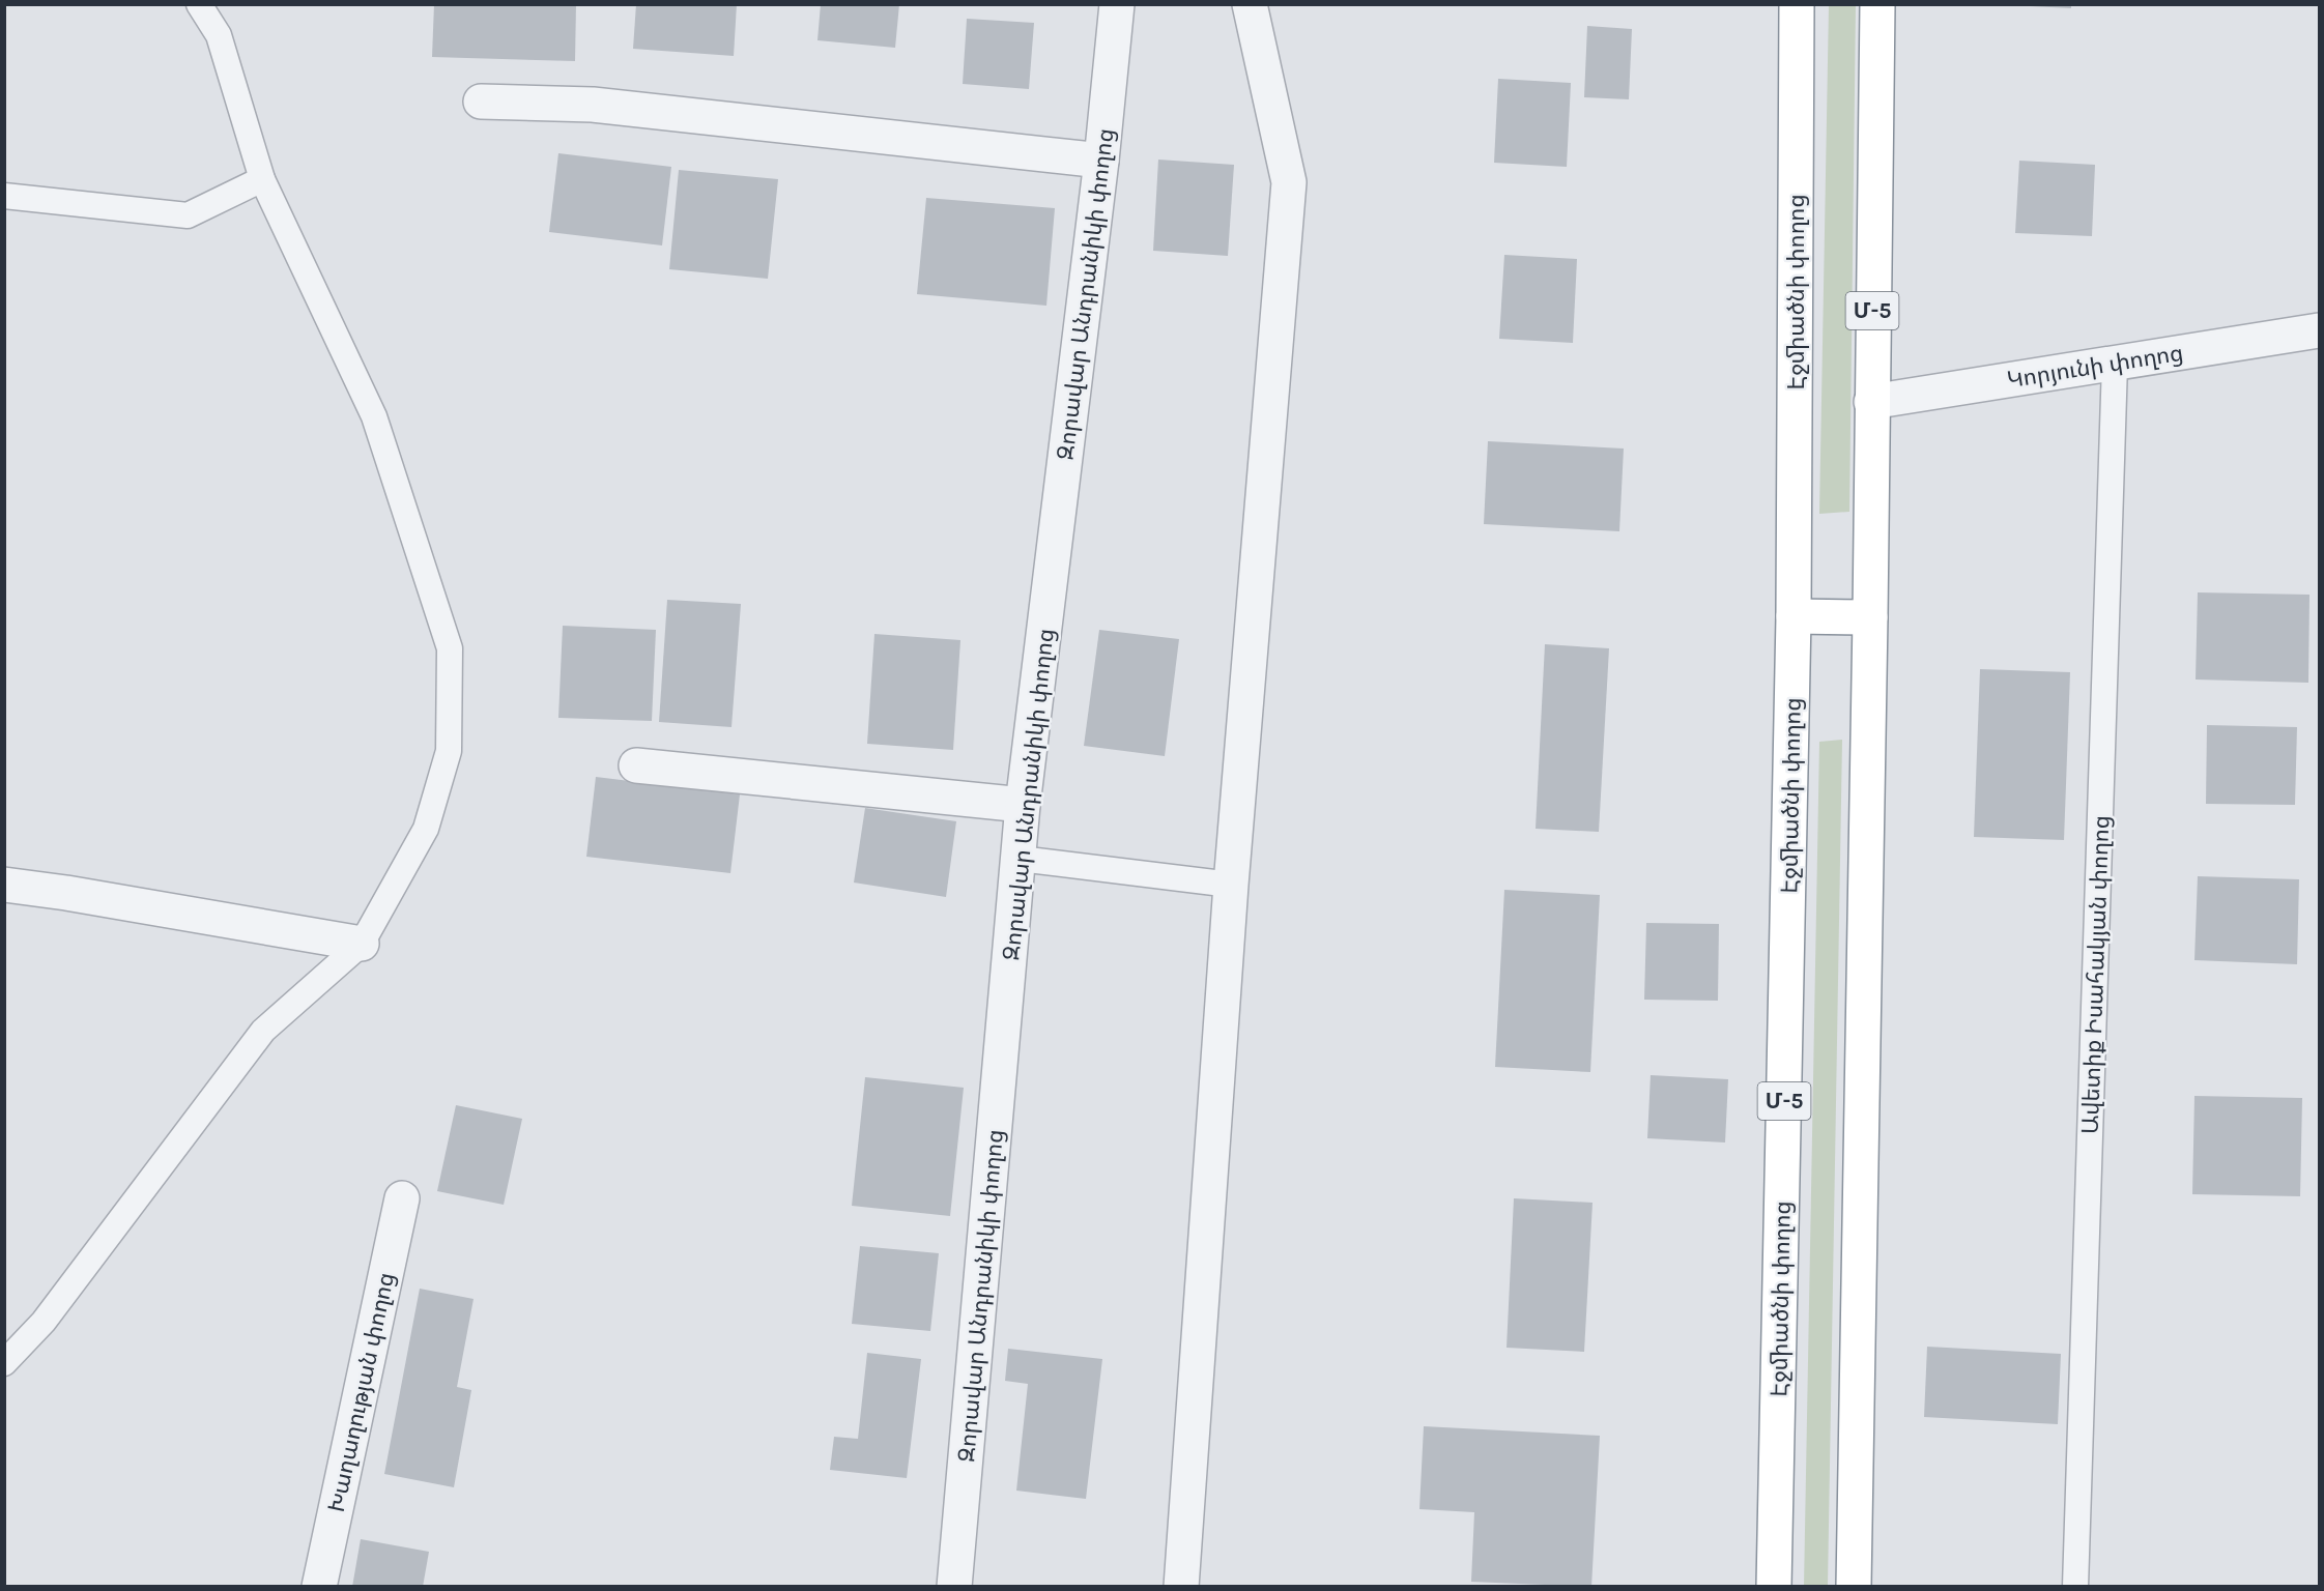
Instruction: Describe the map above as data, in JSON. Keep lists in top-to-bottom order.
{
  "streets": {
    "highway": ["Էջմիածնի փողոց", "Մ-5"],
    "street": ["Զորավար Անդրանիկի փողոց", "Կորյունի փողոց", "Խաղաղության փողոց"],
    "lane": ["Ավետիք Իսահակյան փողոց"]
  },
  "crossings": [
    ["Մ-5", "Կորյունի փողոց"],
    ["Կորյունի փողոց", "Ավետիք Իսահակյան փողոց"]
  ]
}
